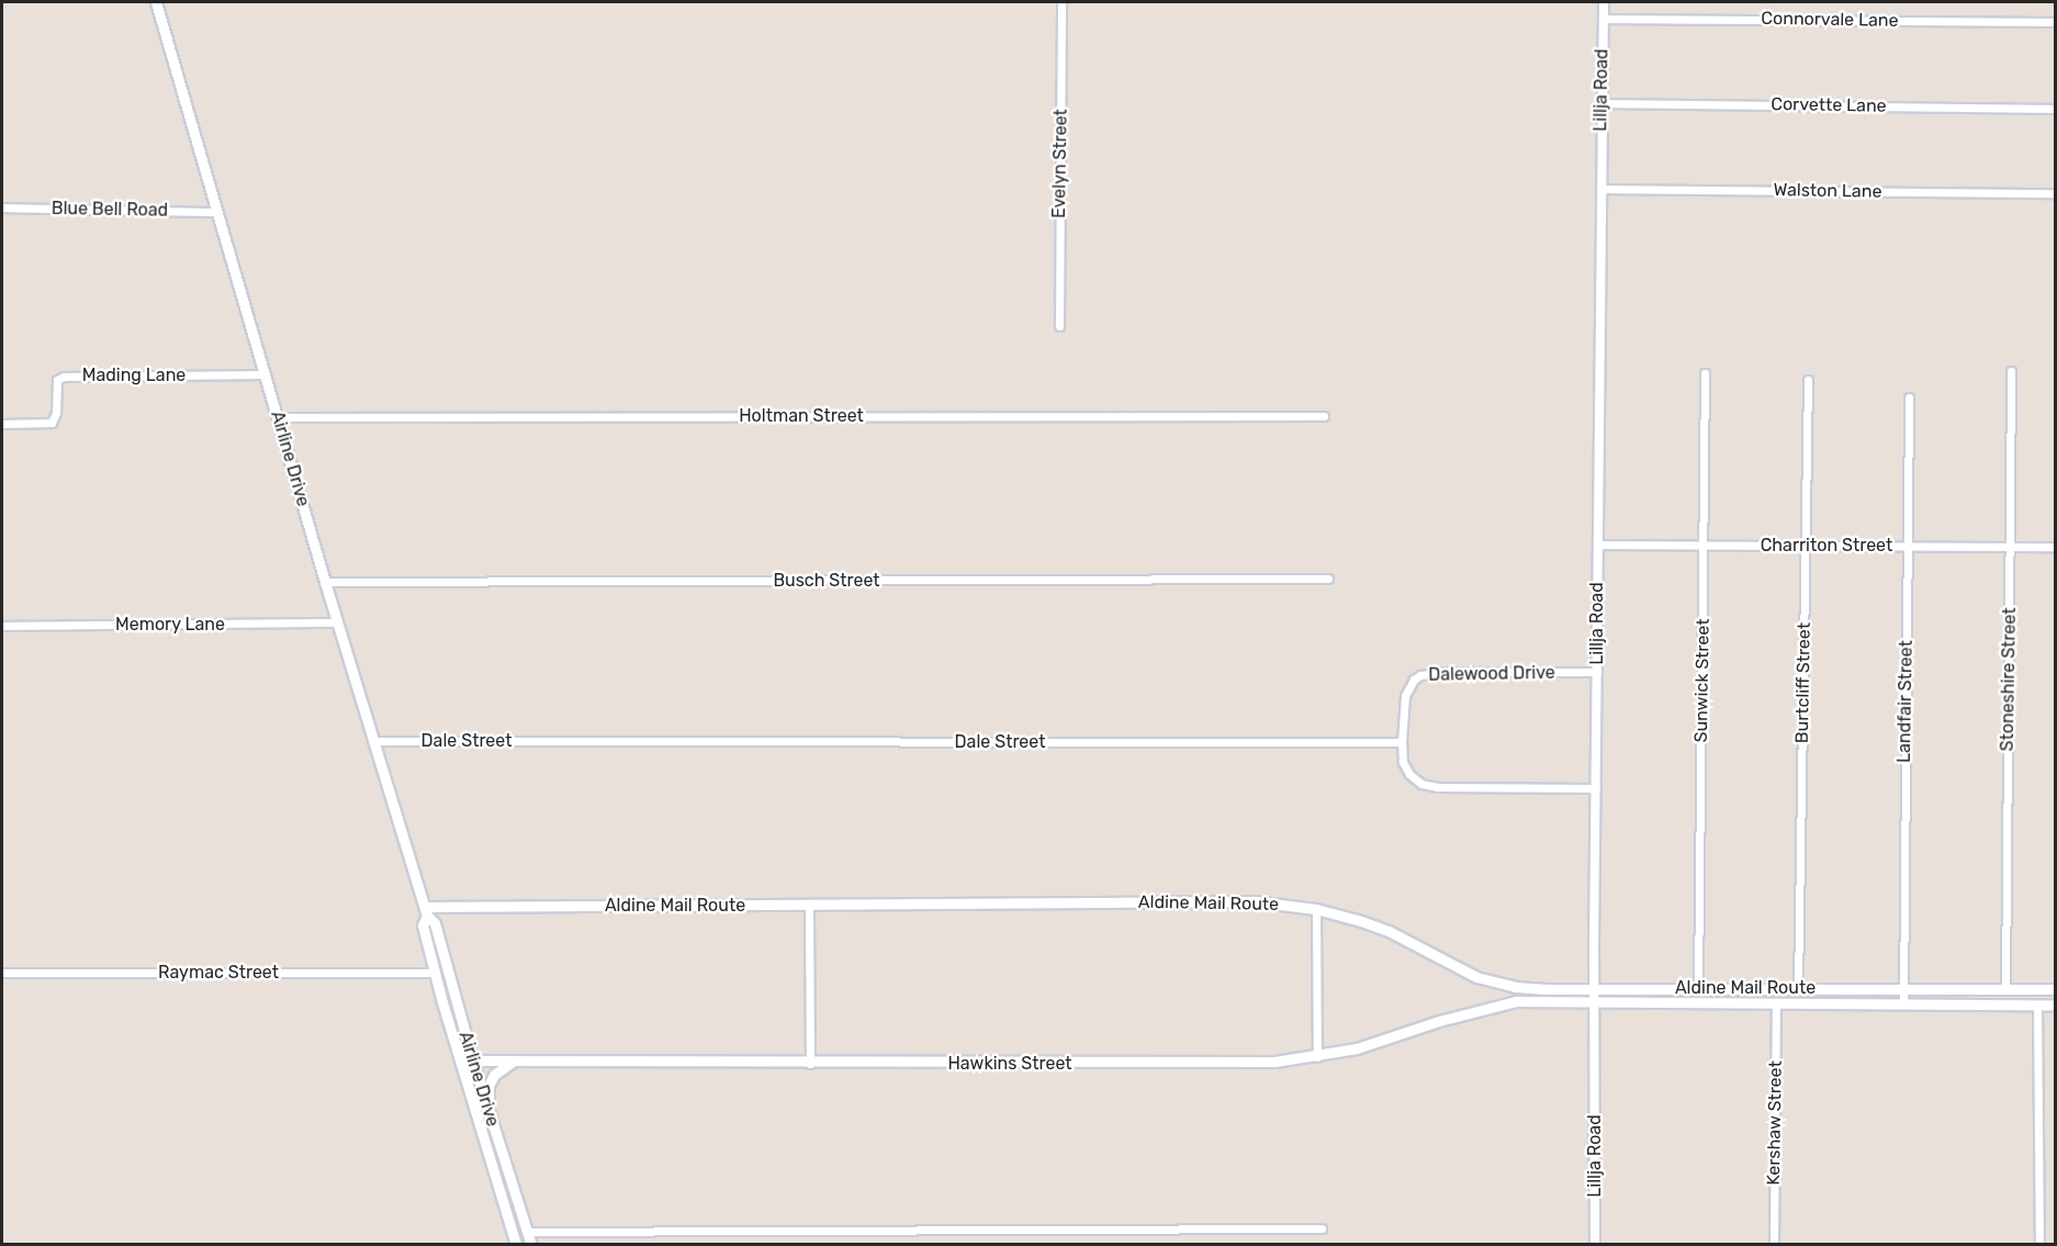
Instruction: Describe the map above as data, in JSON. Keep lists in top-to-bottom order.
{
  "streets": {
    "main road": ["Airline Drive", "Aldine Mail Route", "Hawkins Street"],
    "street": [
      "Connorvale Lane",
      "Lillja Road",
      "Corvette Lane",
      "Evelyn Street",
      "Walston Lane",
      "Blue Bell Road",
      "Mading Lane",
      "Holtman Street",
      "Charriton Street",
      "Busch Street",
      "Memory Lane",
      "Dalewood Drive",
      "Stoneshire Street",
      "Sunwick Street",
      "Burtcliff Street",
      "Landfair Street",
      "Dale Street",
      "Raymac Street",
      "Kershaw Street"
    ]
  },
  "crossings": [
    ["Connorvale Lane", "Lillja Road"],
    ["Lillja Road", "Corvette Lane"],
    ["Lillja Road", "Walston Lane"],
    ["Lillja Road", "Charriton Street"],
    ["Lillja Road", "Dalewood Drive"],
    ["Lillja Road", "Aldine Mail Route"],
    ["Blue Bell Road", "Airline Drive"],
    ["Mading Lane", "Airline Drive"],
    ["Holtman Street", "Airline Drive"],
    ["Airline Drive", "Busch Street"],
    ["Airline Drive", "Memory Lane"],
    ["Airline Drive", "Dale Street"],
    ["Airline Drive", "Aldine Mail Route"],
    ["Airline Drive", "Raymac Street"],
    ["Airline Drive", "Hawkins Street"],
    ["Charriton Street", "Stoneshire Street"],
    ["Charriton Street", "Sunwick Street"],
    ["Charriton Street", "Burtcliff Street"],
    ["Charriton Street", "Landfair Street"],
    ["Dalewood Drive", "Dale Street"],
    ["Stoneshire Street", "Aldine Mail Route"],
    ["Sunwick Street", "Aldine Mail Route"],
    ["Burtcliff Street", "Aldine Mail Route"],
    ["Landfair Street", "Aldine Mail Route"],
    ["Aldine Mail Route", "Hawkins Street"],
    ["Aldine Mail Route", "Kershaw Street"]
  ]
}
